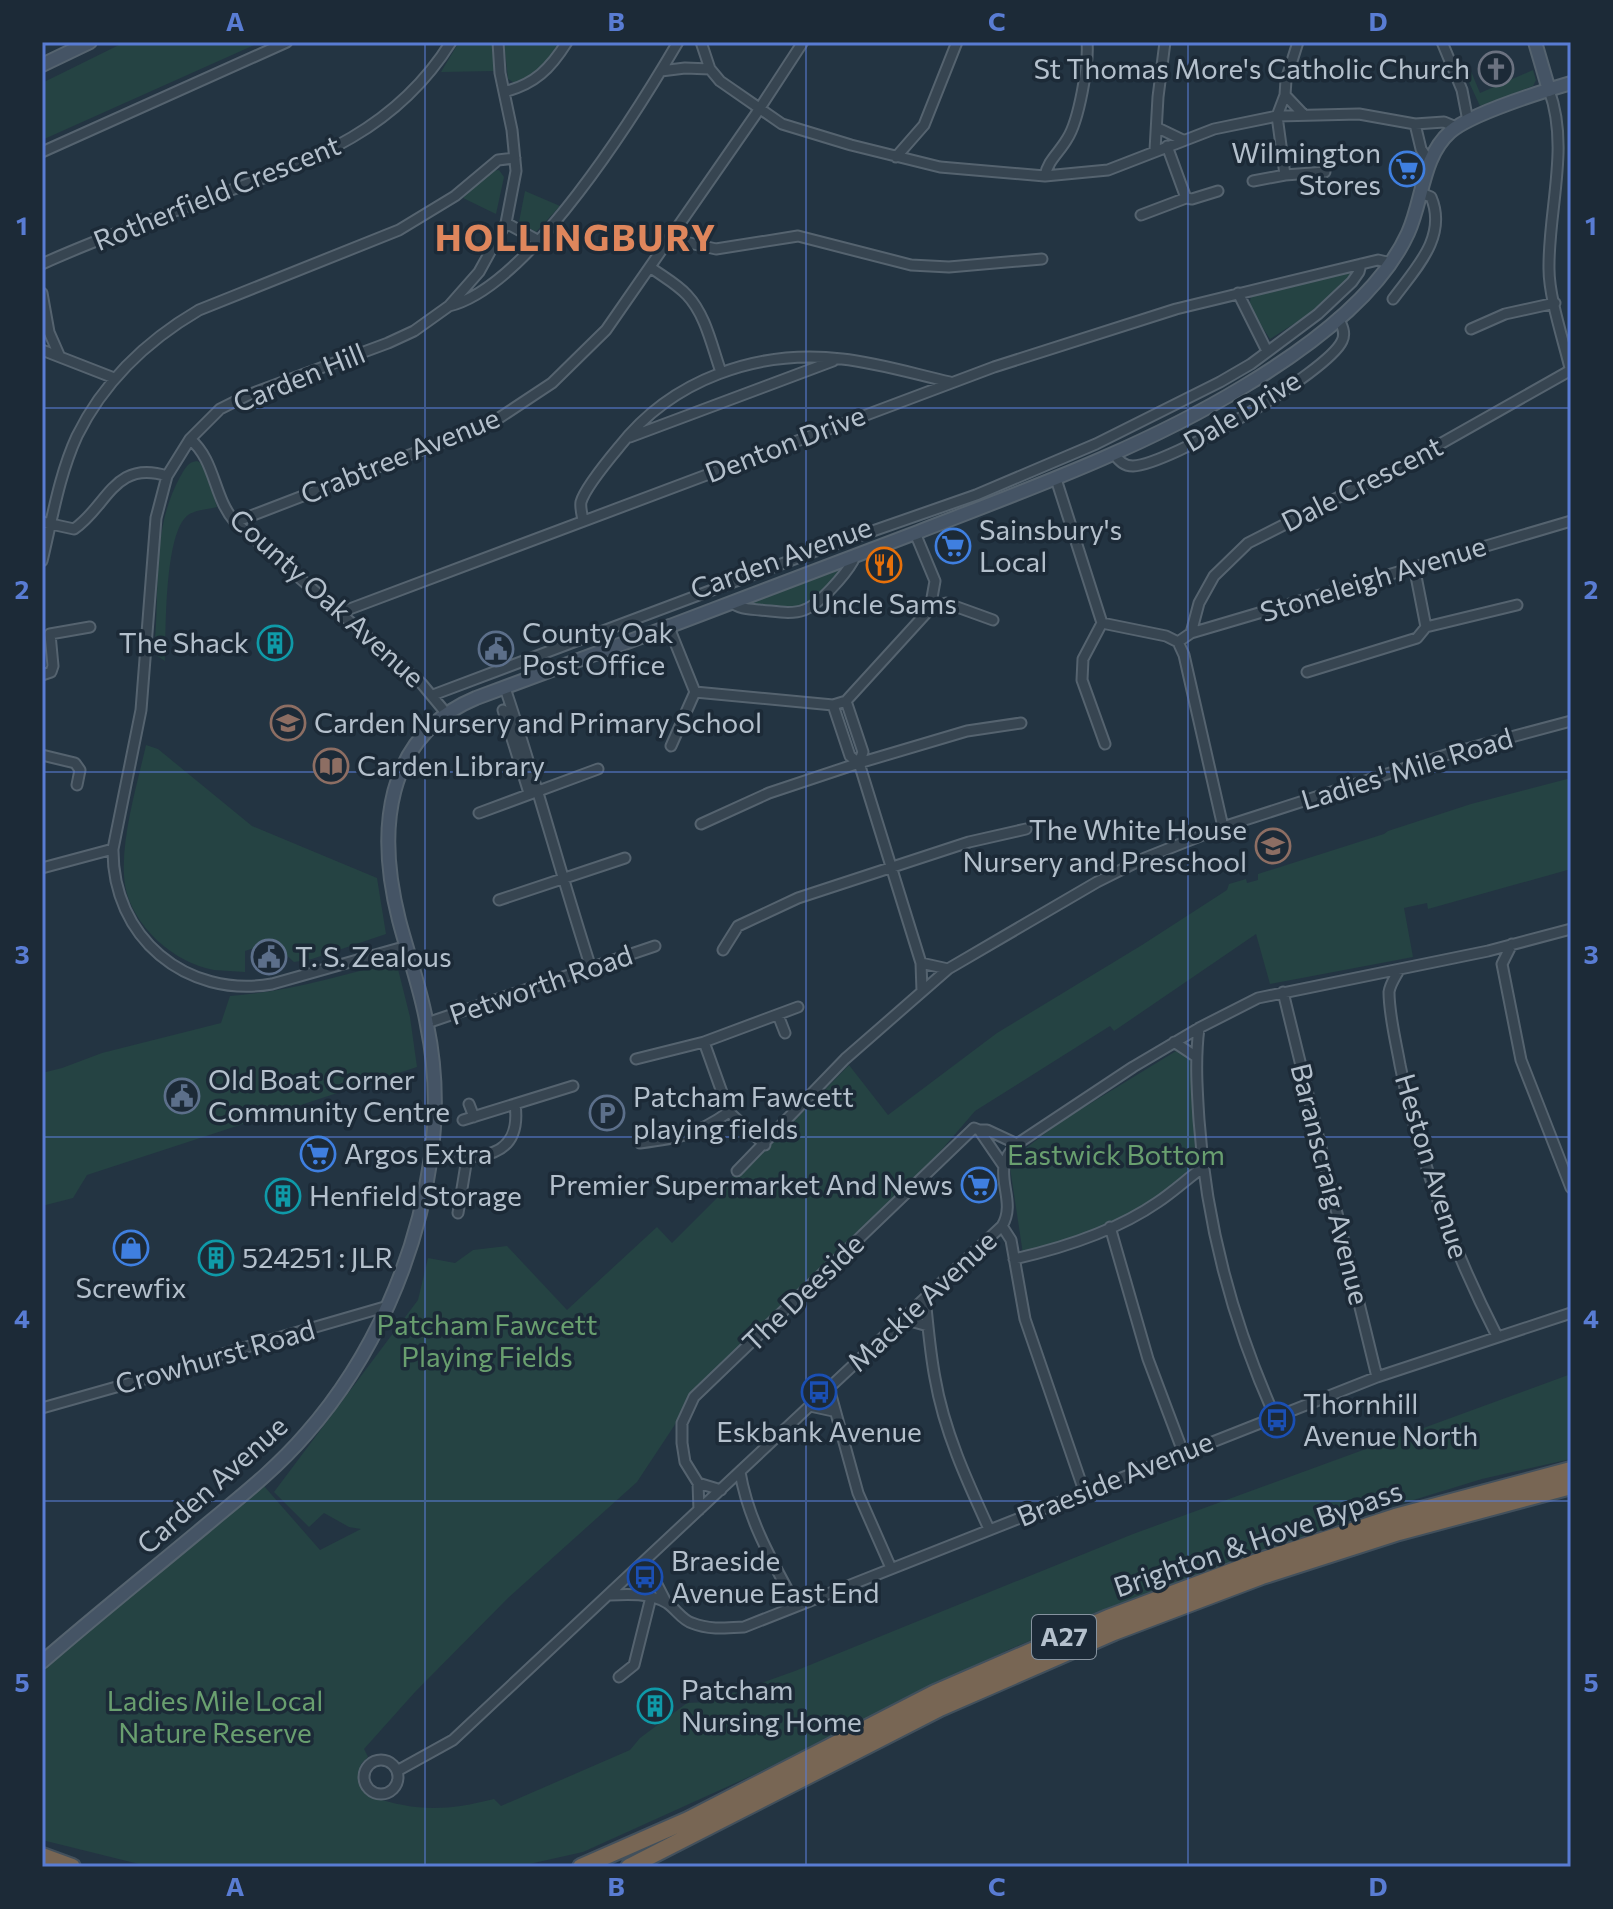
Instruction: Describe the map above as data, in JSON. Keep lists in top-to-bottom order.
{
  "streets": {
    "highway": ["Brighton & Hove Bypass", "A27"],
    "street": [
      "Rotherfield Crescent",
      "Carden Hill",
      "Dale Drive",
      "Denton Drive",
      "Crabtree Avenue",
      "Dale Crescent",
      "Carden Avenue",
      "Stoneleigh Avenue",
      "County Oak Avenue",
      "Ladies' Mile Road",
      "Petworth Road",
      "Heston Avenue",
      "Baranscraig Avenue",
      "The Deeside",
      "Mackie Avenue",
      "Crowhurst Road",
      "Braeside Avenue"
    ]
  },
  "crossings": [
    ["Carden Hill", "Carden Avenue"],
    ["Carden Hill", "County Oak Avenue"],
    ["Dale Drive", "Carden Avenue"],
    ["Denton Drive", "Carden Avenue"],
    ["Denton Drive", "County Oak Avenue"],
    ["Crabtree Avenue", "County Oak Avenue"],
    ["Dale Crescent", "Stoneleigh Avenue"],
    ["Carden Avenue", "County Oak Avenue"],
    ["Carden Avenue", "Petworth Road"],
    ["Carden Avenue", "Crowhurst Road"],
    ["Heston Avenue", "Braeside Avenue"],
    ["Baranscraig Avenue", "Braeside Avenue"],
    ["The Deeside", "Mackie Avenue"],
    ["Mackie Avenue", "Braeside Avenue"]
  ],
  "districts": ["HOLLINGBURY"],
  "parks": ["Eastwick Bottom", "Patcham Fawcett Playing Fields", "Ladies Mile Local Nature Reserve"],
  "places": {
    "church": ["St Thomas More's Catholic Church"],
    "supermarket": [
      "Wilmington Stores",
      "Sainsbury's Local",
      "Argos Extra",
      "Premier Supermarket And News"
    ],
    "restaurant": ["Uncle Sams"],
    "building": [
      "The Shack",
      "Henfield Storage",
      "524251 : JLR",
      "Patcham Nursing Home"
    ],
    "public building": ["County Oak Post Office", "T. S. Zealous", "Old Boat Corner Community Centre"],
    "school or university": ["Carden Nursery and Primary School", "The White House Nursery and Preschool"],
    "library": ["Carden Library"],
    "parking": ["Patcham Fawcett playing fields"],
    "shop": ["Screwfix"],
    "bus stop": ["Eskbank Avenue", "Thornhill Avenue North", "Braeside Avenue East End"]
  },
  "grid": {
    "columns": [
      "A",
      "B",
      "C",
      "D"
    ],
    "rows": [
      "1",
      "2",
      "3",
      "4",
      "5"
    ]
  }
}
